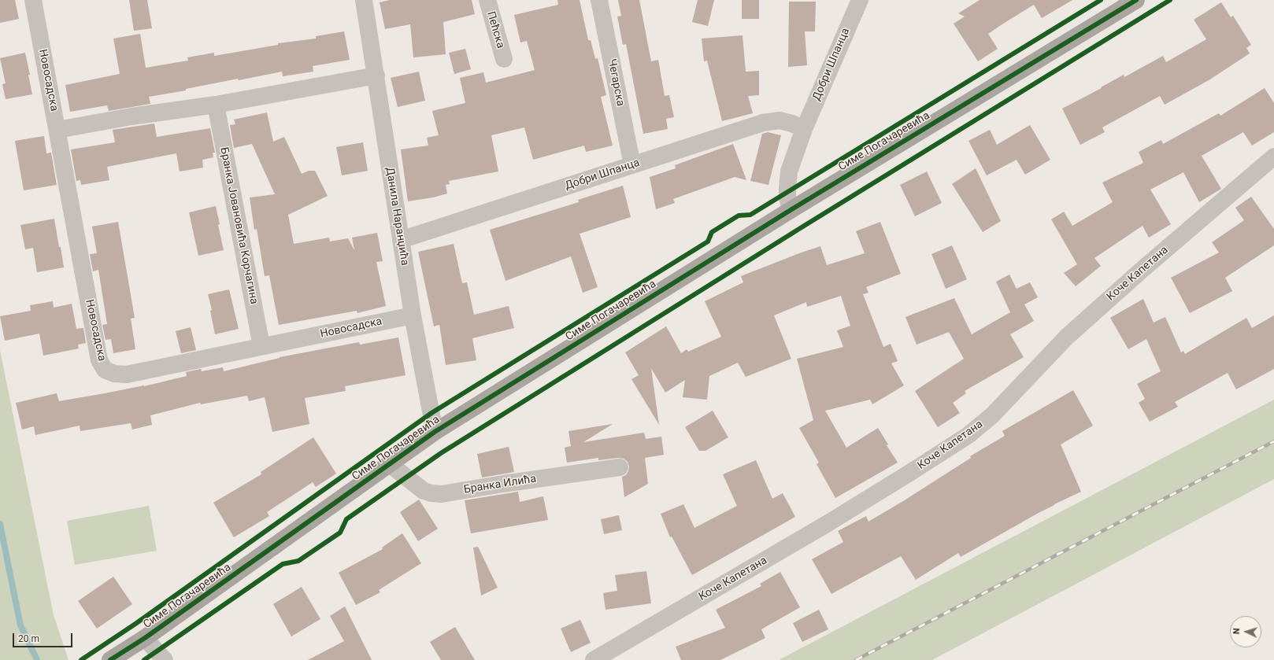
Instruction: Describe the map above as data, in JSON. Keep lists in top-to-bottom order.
{
  "streets": {
    "main road": ["Симе Погачаревића"],
    "street": [
      "Пећска",
      "Добри Шпанца",
      "Новосадска",
      "Чегарска",
      "Данила Наранџића",
      "Бранка Јовановића Корчагина",
      "Коче Капетана",
      "Бранка Илића"
    ]
  },
  "crossings": [
    ["Добри Шпанца", "Чегарска"],
    ["Добри Шпанца", "Симе Погачаревића"],
    ["Добри Шпанца", "Данила Наранџића"],
    ["Новосадска", "Данила Наранџића"],
    ["Новосадска", "Бранка Јовановића Корчагина"],
    ["Симе Погачаревића", "Данила Наранџића"],
    ["Симе Погачаревића", "Бранка Илића"]
  ],
  "scale_bar": "20 m",
  "north": "left"
}
